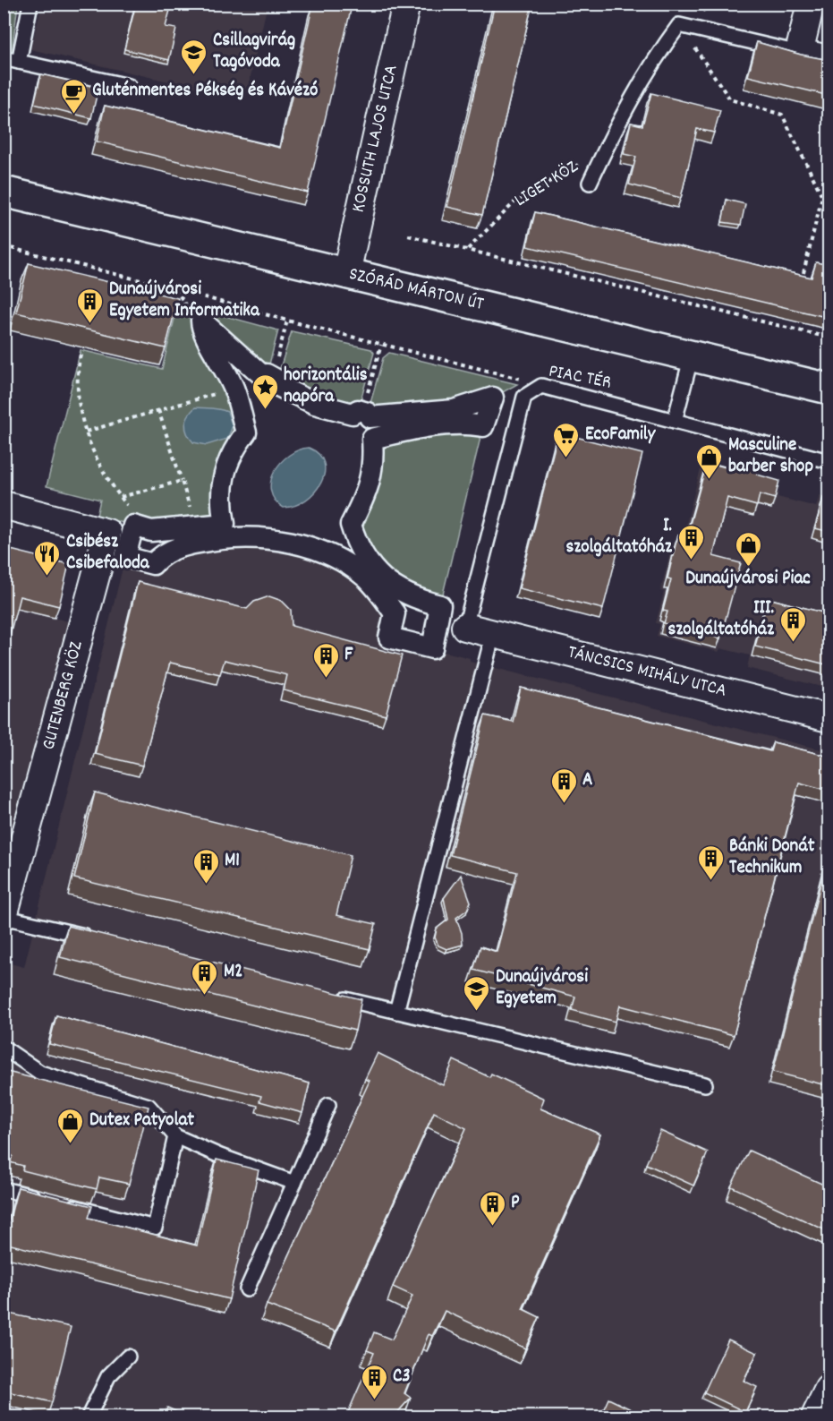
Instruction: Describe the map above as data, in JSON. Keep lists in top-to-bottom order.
{
  "streets": {
    "street": [
      "KOSSUTH LAJOS UTCA",
      "SZÓRÁD MÁRTON ÚT",
      "TÁNCSICS MIHÁLY UTCA",
      "GUTENBERG KÖZ"
    ],
    "lane": ["PIAC TÉR"],
    "path": ["LIGET KÖZ"]
  },
  "crossings": [
    ["KOSSUTH LAJOS UTCA", "SZÓRÁD MÁRTON ÚT"],
    ["PIAC TÉR", "TÁNCSICS MIHÁLY UTCA"]
  ],
  "places": {
    "school or university": ["Csillagvirág Tagóvoda", "Dunaújvárosi Egyetem"],
    "cafe": ["Gluténmentes Pékség és Kávézó"],
    "building": [
      "Dunaújvárosi Egyetem Informatika",
      "I. szolgáltatóház",
      "III. szolgáltatóház",
      "F",
      "A",
      "Bánki Donát Technikum",
      "M1",
      "M2",
      "P",
      "C3"
    ],
    "place": ["horizontális napóra"],
    "supermarket": ["EcoFamily"],
    "shop": ["Masculine barber shop", "Dunaújvárosi Piac", "Dutex Patyolat"],
    "restaurant": ["Csibész Csibefaloda"]
  }
}
